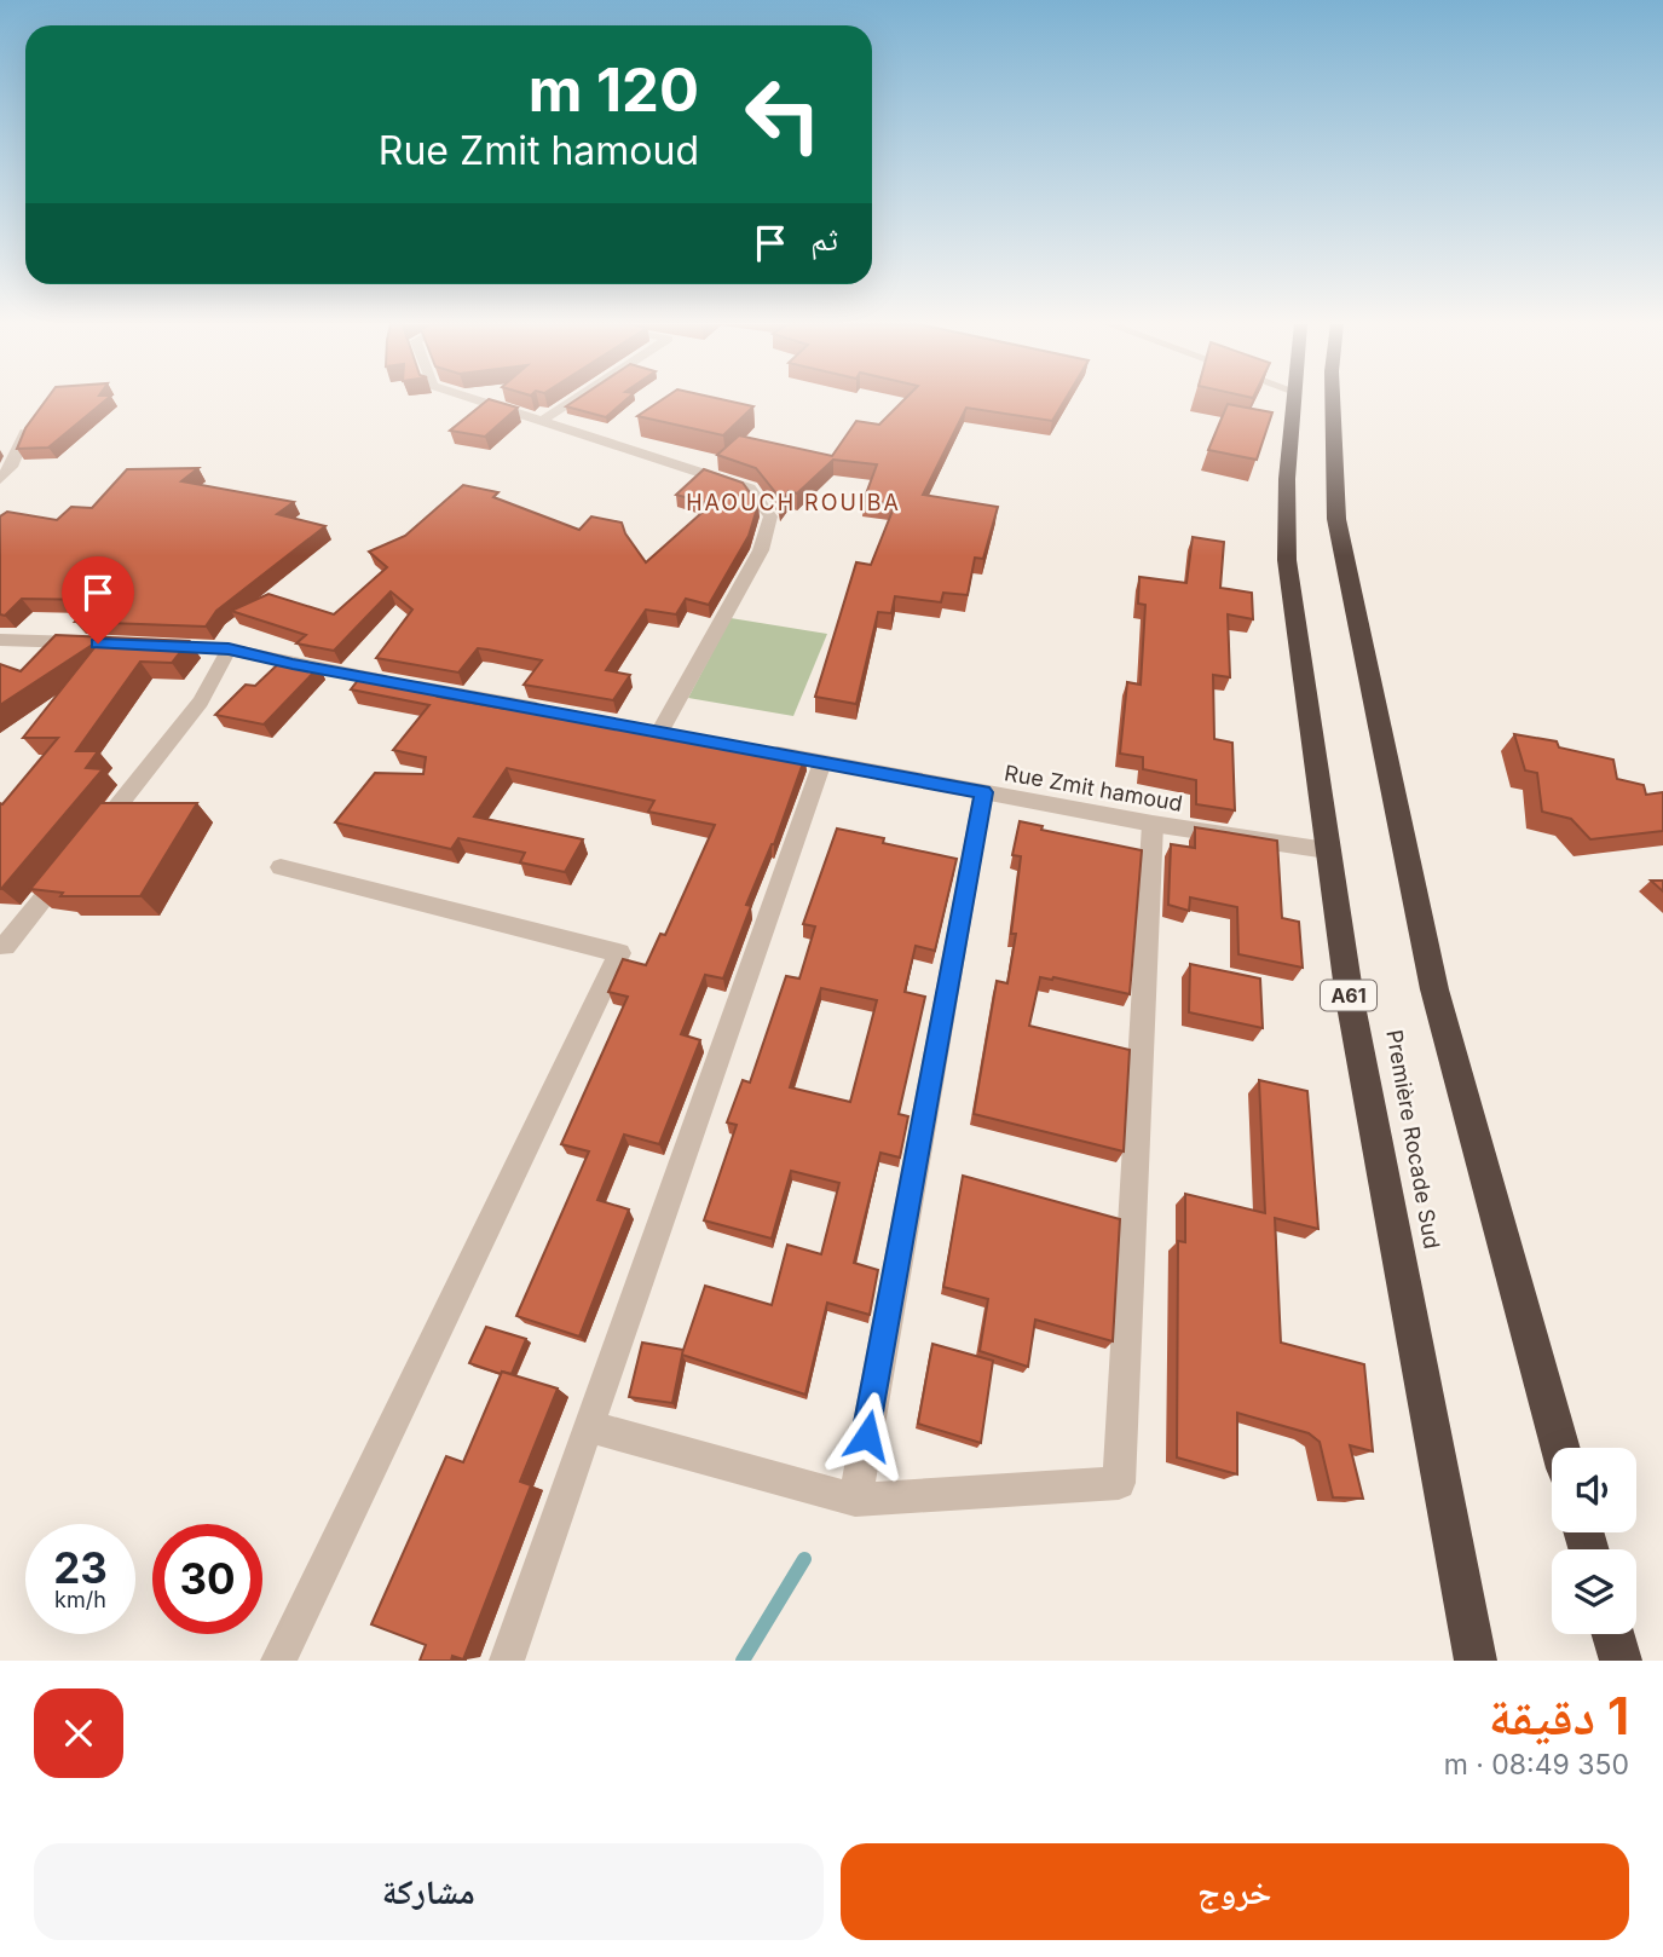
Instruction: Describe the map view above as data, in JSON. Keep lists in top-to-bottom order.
{
  "streets": {
    "highway": ["A61", "Première Rocade Sud"],
    "street": ["Rue Zmit hamoud"]
  },
  "crossings": [
    ["Rue Zmit hamoud", "Première Rocade Sud"]
  ],
  "districts": ["HAOUCH ROUIBA"],
  "page": {
    "turn": ["120 m", "Rue Zmit hamoud"],
    "then": "ثم",
    "speed": "23 km/h",
    "limit": "30",
    "heading": ["1 دقيقة", "350 m · 08:49"],
    "buttons": ["خروج", "مشاركة"]
  }
}
